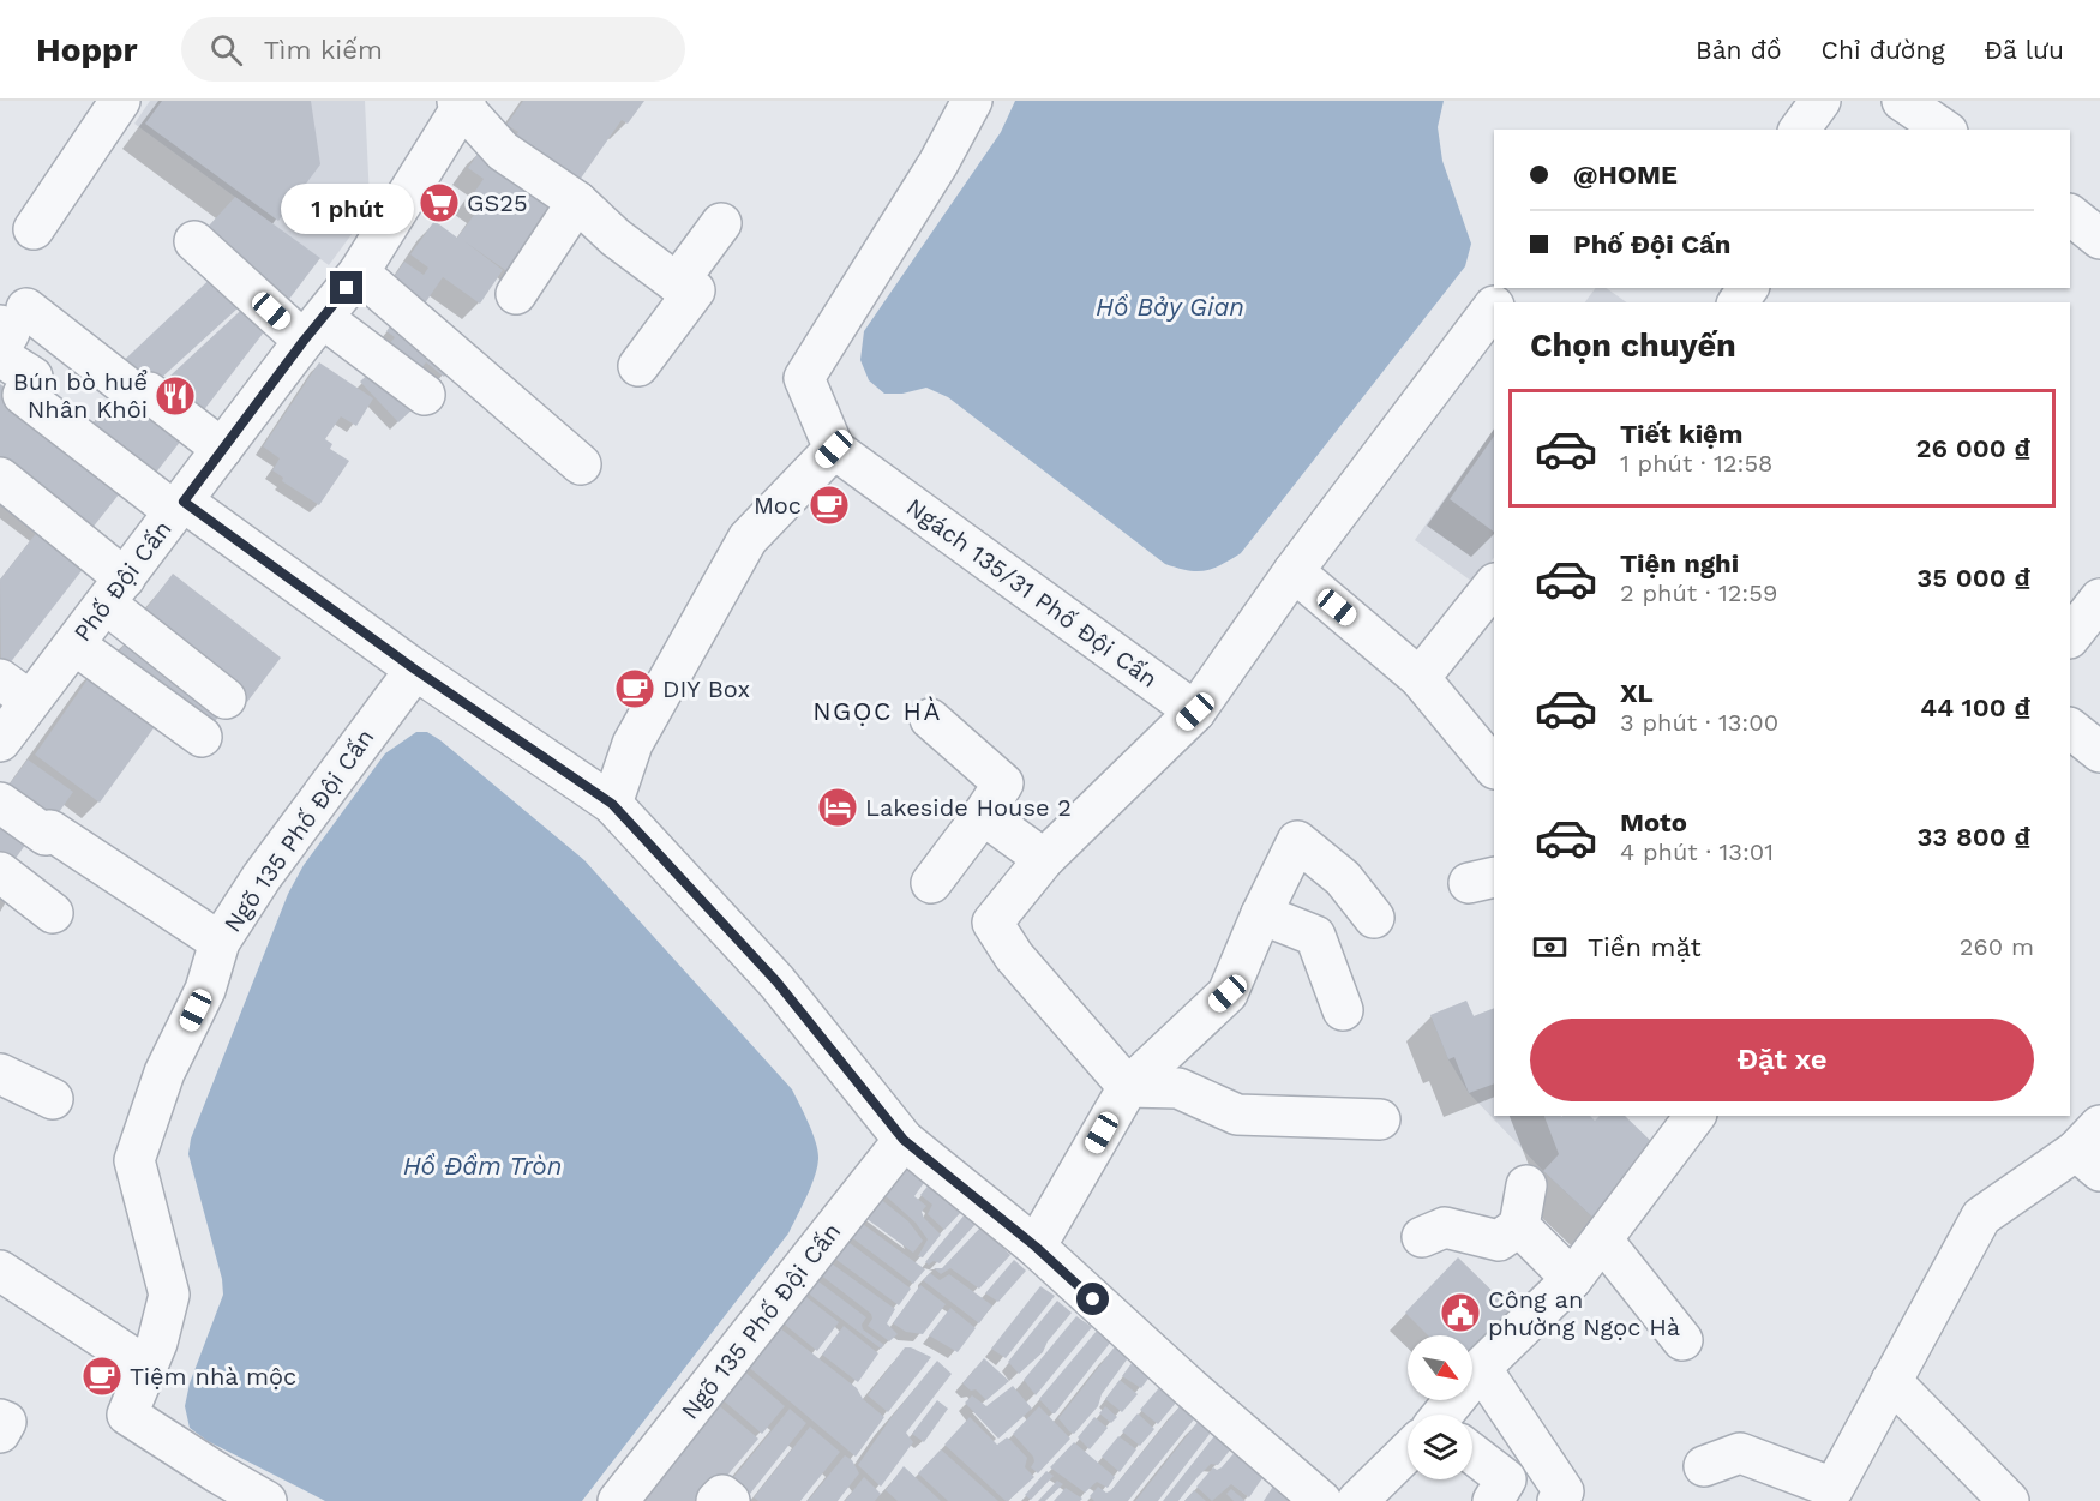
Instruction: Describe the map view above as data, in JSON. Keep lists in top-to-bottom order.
{
  "streets": {
    "street": ["Phố Đội Cấn", "Ngách 135/31 Phố Đội Cấn", "Ngõ 135 Phố Đội Cấn"]
  },
  "districts": ["NGỌC HÀ"],
  "water": ["Hồ Bảy Gian", "Hồ Đầm Tròn"],
  "places": {
    "supermarket": ["GS25"],
    "restaurant": ["Bún bò huể Nhân Khôi"],
    "cafe": ["Moc", "DIY Box", "Tiệm nhà mộc"],
    "hotel": ["Lakeside House 2"],
    "public building": ["Công an phường Ngọc Hà"]
  },
  "north": "bottom right",
  "page": {
    "header": "Hoppr",
    "search": "Tìm kiếm",
    "nav": ["Bản đồ", "Chỉ đường", "Đã lưu"],
    "banner": ["@HOME", "Phố Đội Cấn"],
    "bubble": "1 phút",
    "heading": "Chọn chuyến",
    "list": [
      {
        "name": "Tiết kiệm",
        "note": "1 phút · 12:58",
        "value": "26 000 ₫"
      },
      {
        "name": "Tiện nghi",
        "note": "2 phút · 12:59",
        "value": "35 000 ₫"
      },
      {
        "name": "XL",
        "note": "3 phút · 13:00",
        "value": "44 100 ₫"
      },
      {
        "name": "Moto",
        "note": "4 phút · 13:01",
        "value": "33 800 ₫"
      }
    ],
    "pay": ["Tiền mặt", "260 m"],
    "buttons": "Đặt xe"
  }
}
